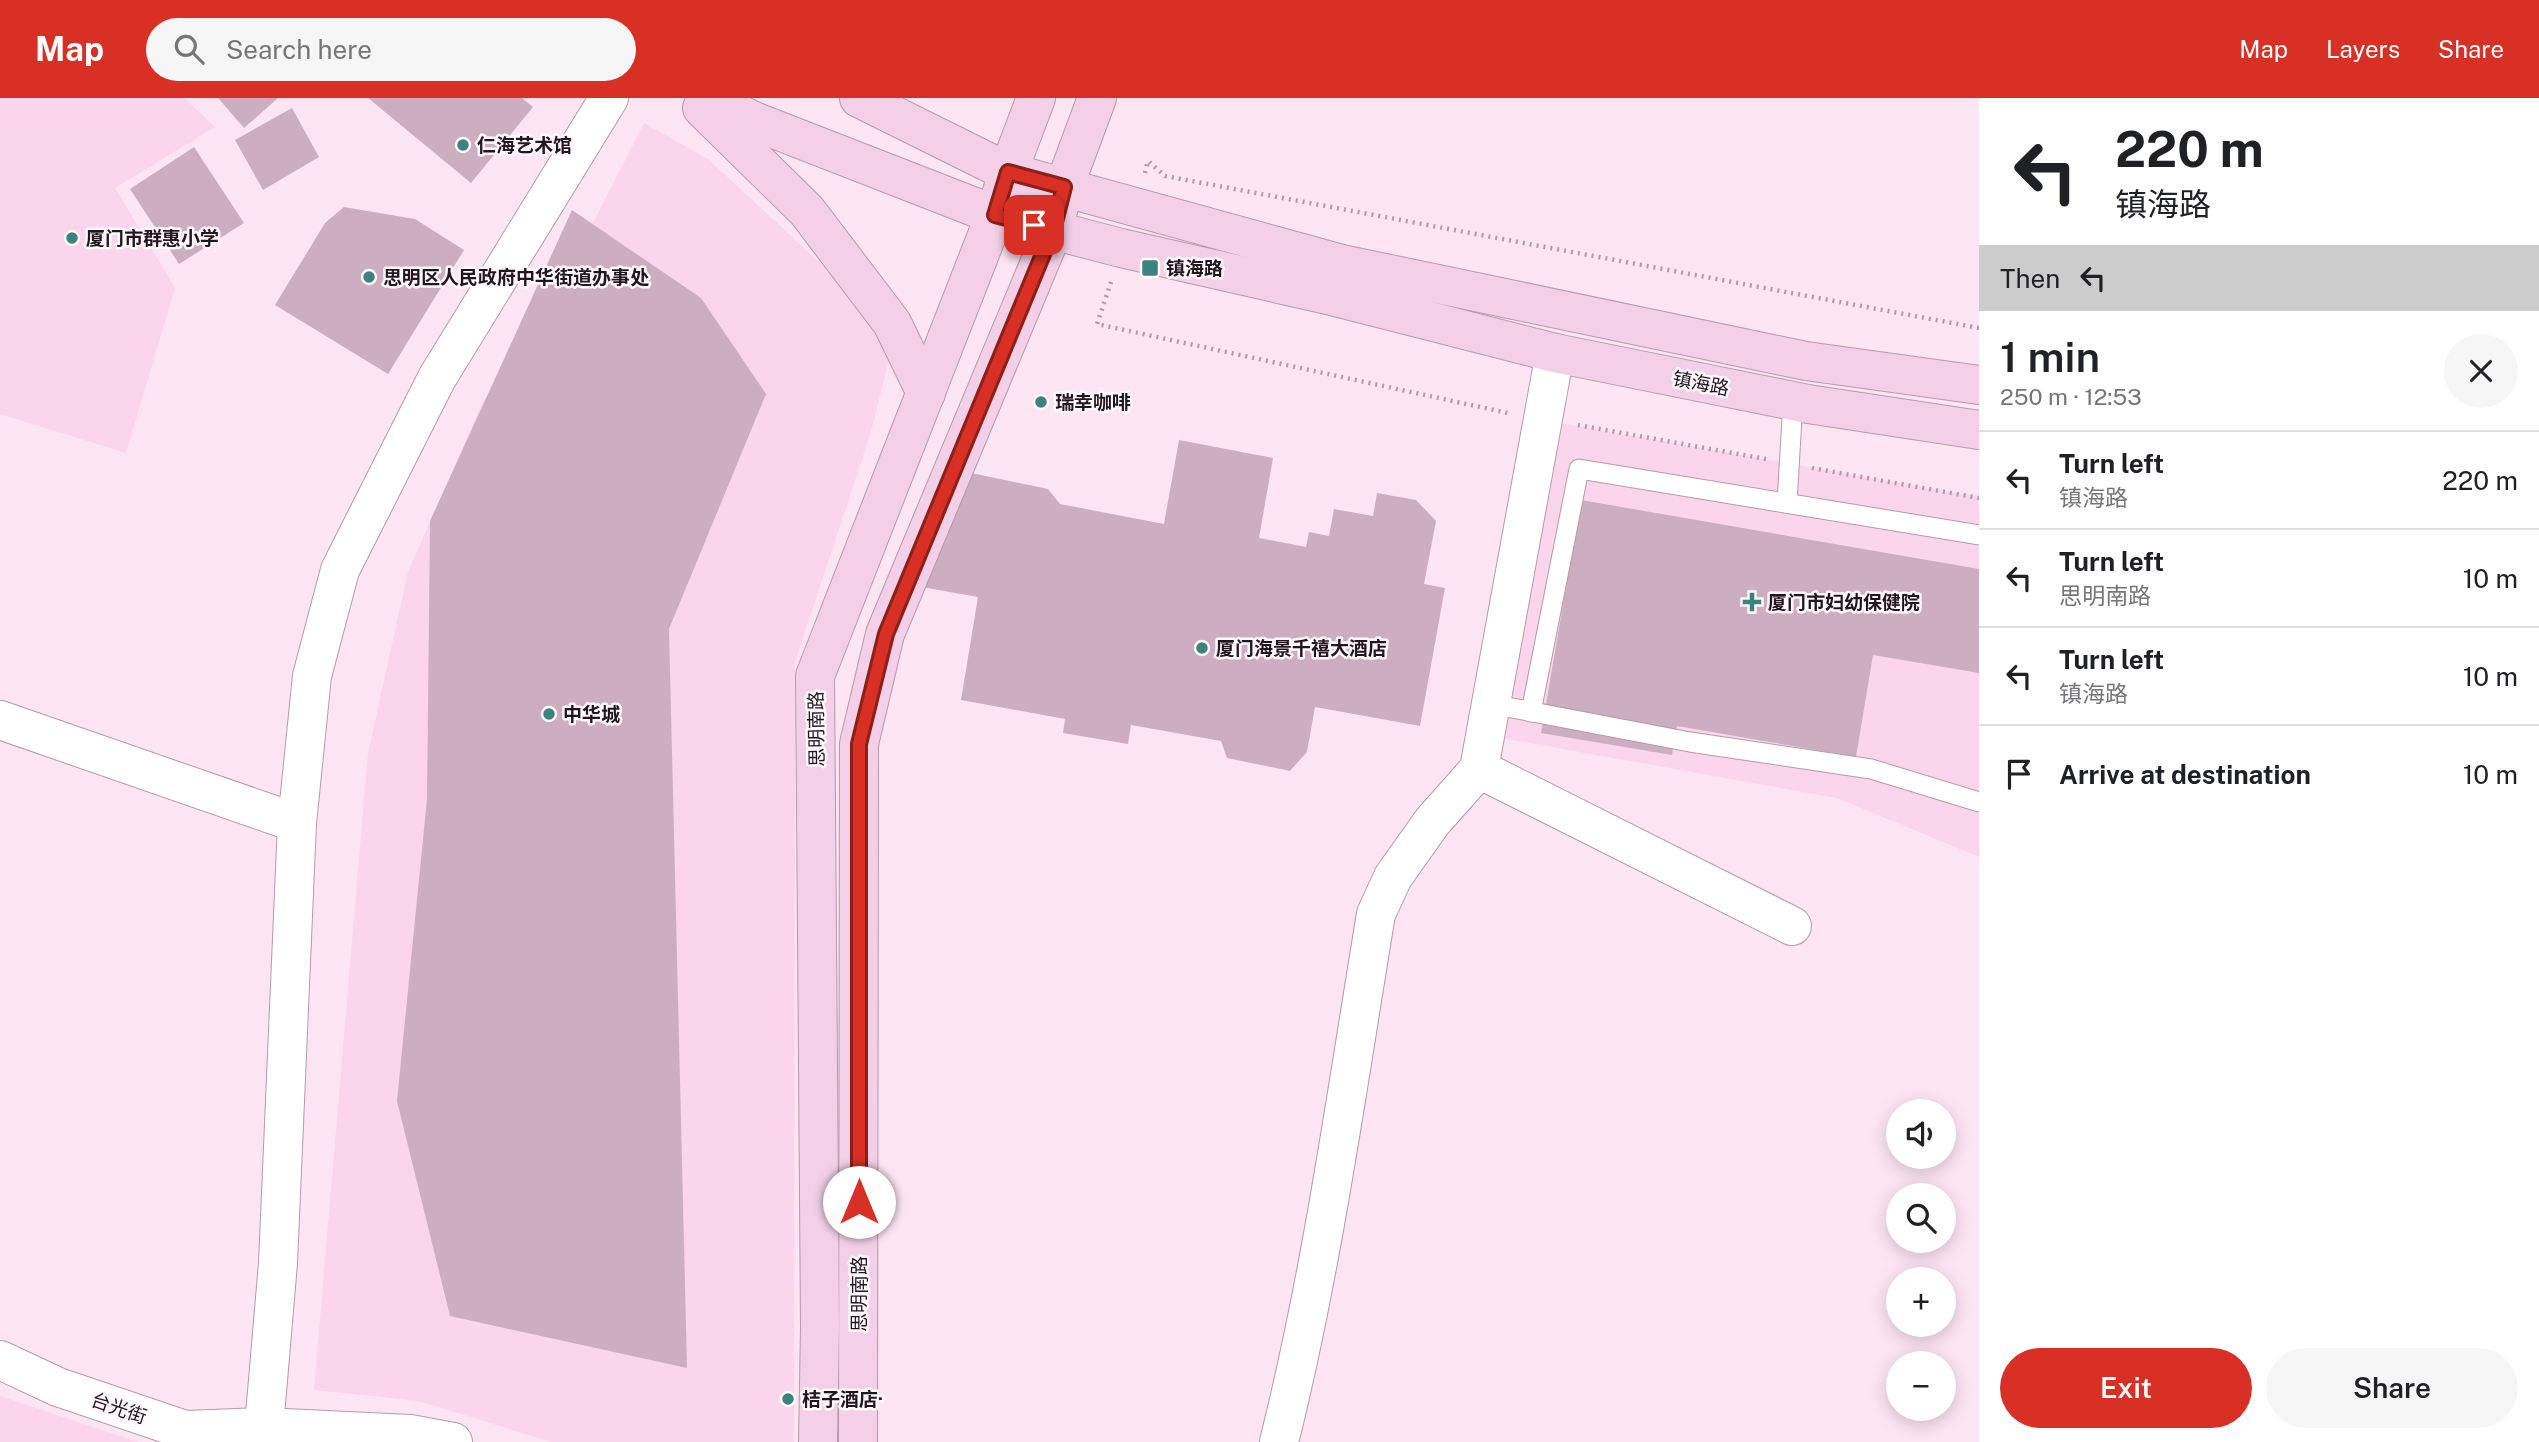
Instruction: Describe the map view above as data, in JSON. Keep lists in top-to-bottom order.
{
  "streets": {
    "main road": ["镇海路", "思明南路"],
    "street": ["台光街"]
  },
  "crossings": [
    ["镇海路", "思明南路"]
  ],
  "places": {
    "other": [
      "仁海艺术馆",
      "厦门市群惠小学",
      "思明区人民政府中华街道办事处",
      "瑞幸咖啡",
      "厦门海景千禧大酒店",
      "中华城",
      "桔子酒店·"
    ],
    "transit": ["镇海路"],
    "health": ["厦门市妇幼保健院"]
  },
  "page": {
    "header": "Map",
    "search": "Search here",
    "nav": ["Map", "Layers", "Share"],
    "turn": ["220 m", "镇海路"],
    "then": "Then",
    "heading": ["1 min", "250 m · 12:53"],
    "list": [
      {
        "name": "Turn left",
        "note": "镇海路",
        "value": "220 m"
      },
      {
        "name": "Turn left",
        "note": "思明南路",
        "value": "10 m"
      },
      {
        "name": "Turn left",
        "note": "镇海路",
        "value": "10 m"
      },
      {
        "name": "Arrive at destination",
        "value": "10 m"
      }
    ],
    "map_buttons": ["+", "−"],
    "buttons": ["Exit", "Share"]
  }
}
